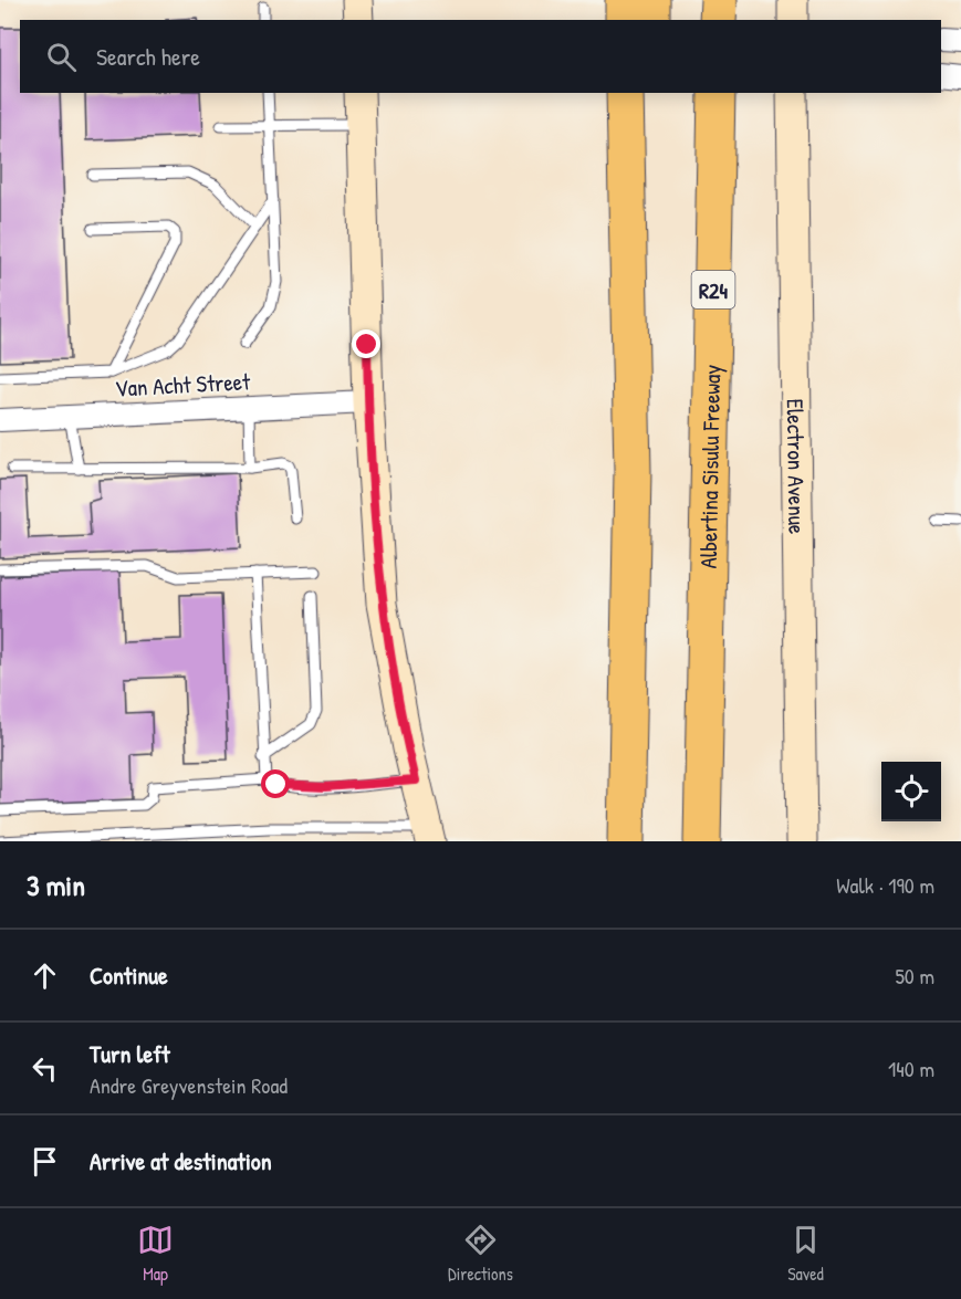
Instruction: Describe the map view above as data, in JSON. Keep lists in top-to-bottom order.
{
  "streets": {
    "highway": ["R24", "Albertina Sisulu Freeway"],
    "main road": ["Electron Avenue"],
    "street": ["Van Acht Street"]
  },
  "page": {
    "search": "Search here",
    "heading": ["3 min", "Walk · 190 m"],
    "list": [
      ["Continue", "50 m"],
      ["Turn left", "Andre Greyvenstein Road", "140 m"],
      "Arrive at destination"
    ],
    "nav": ["Map", "Directions", "Saved"]
  }
}
